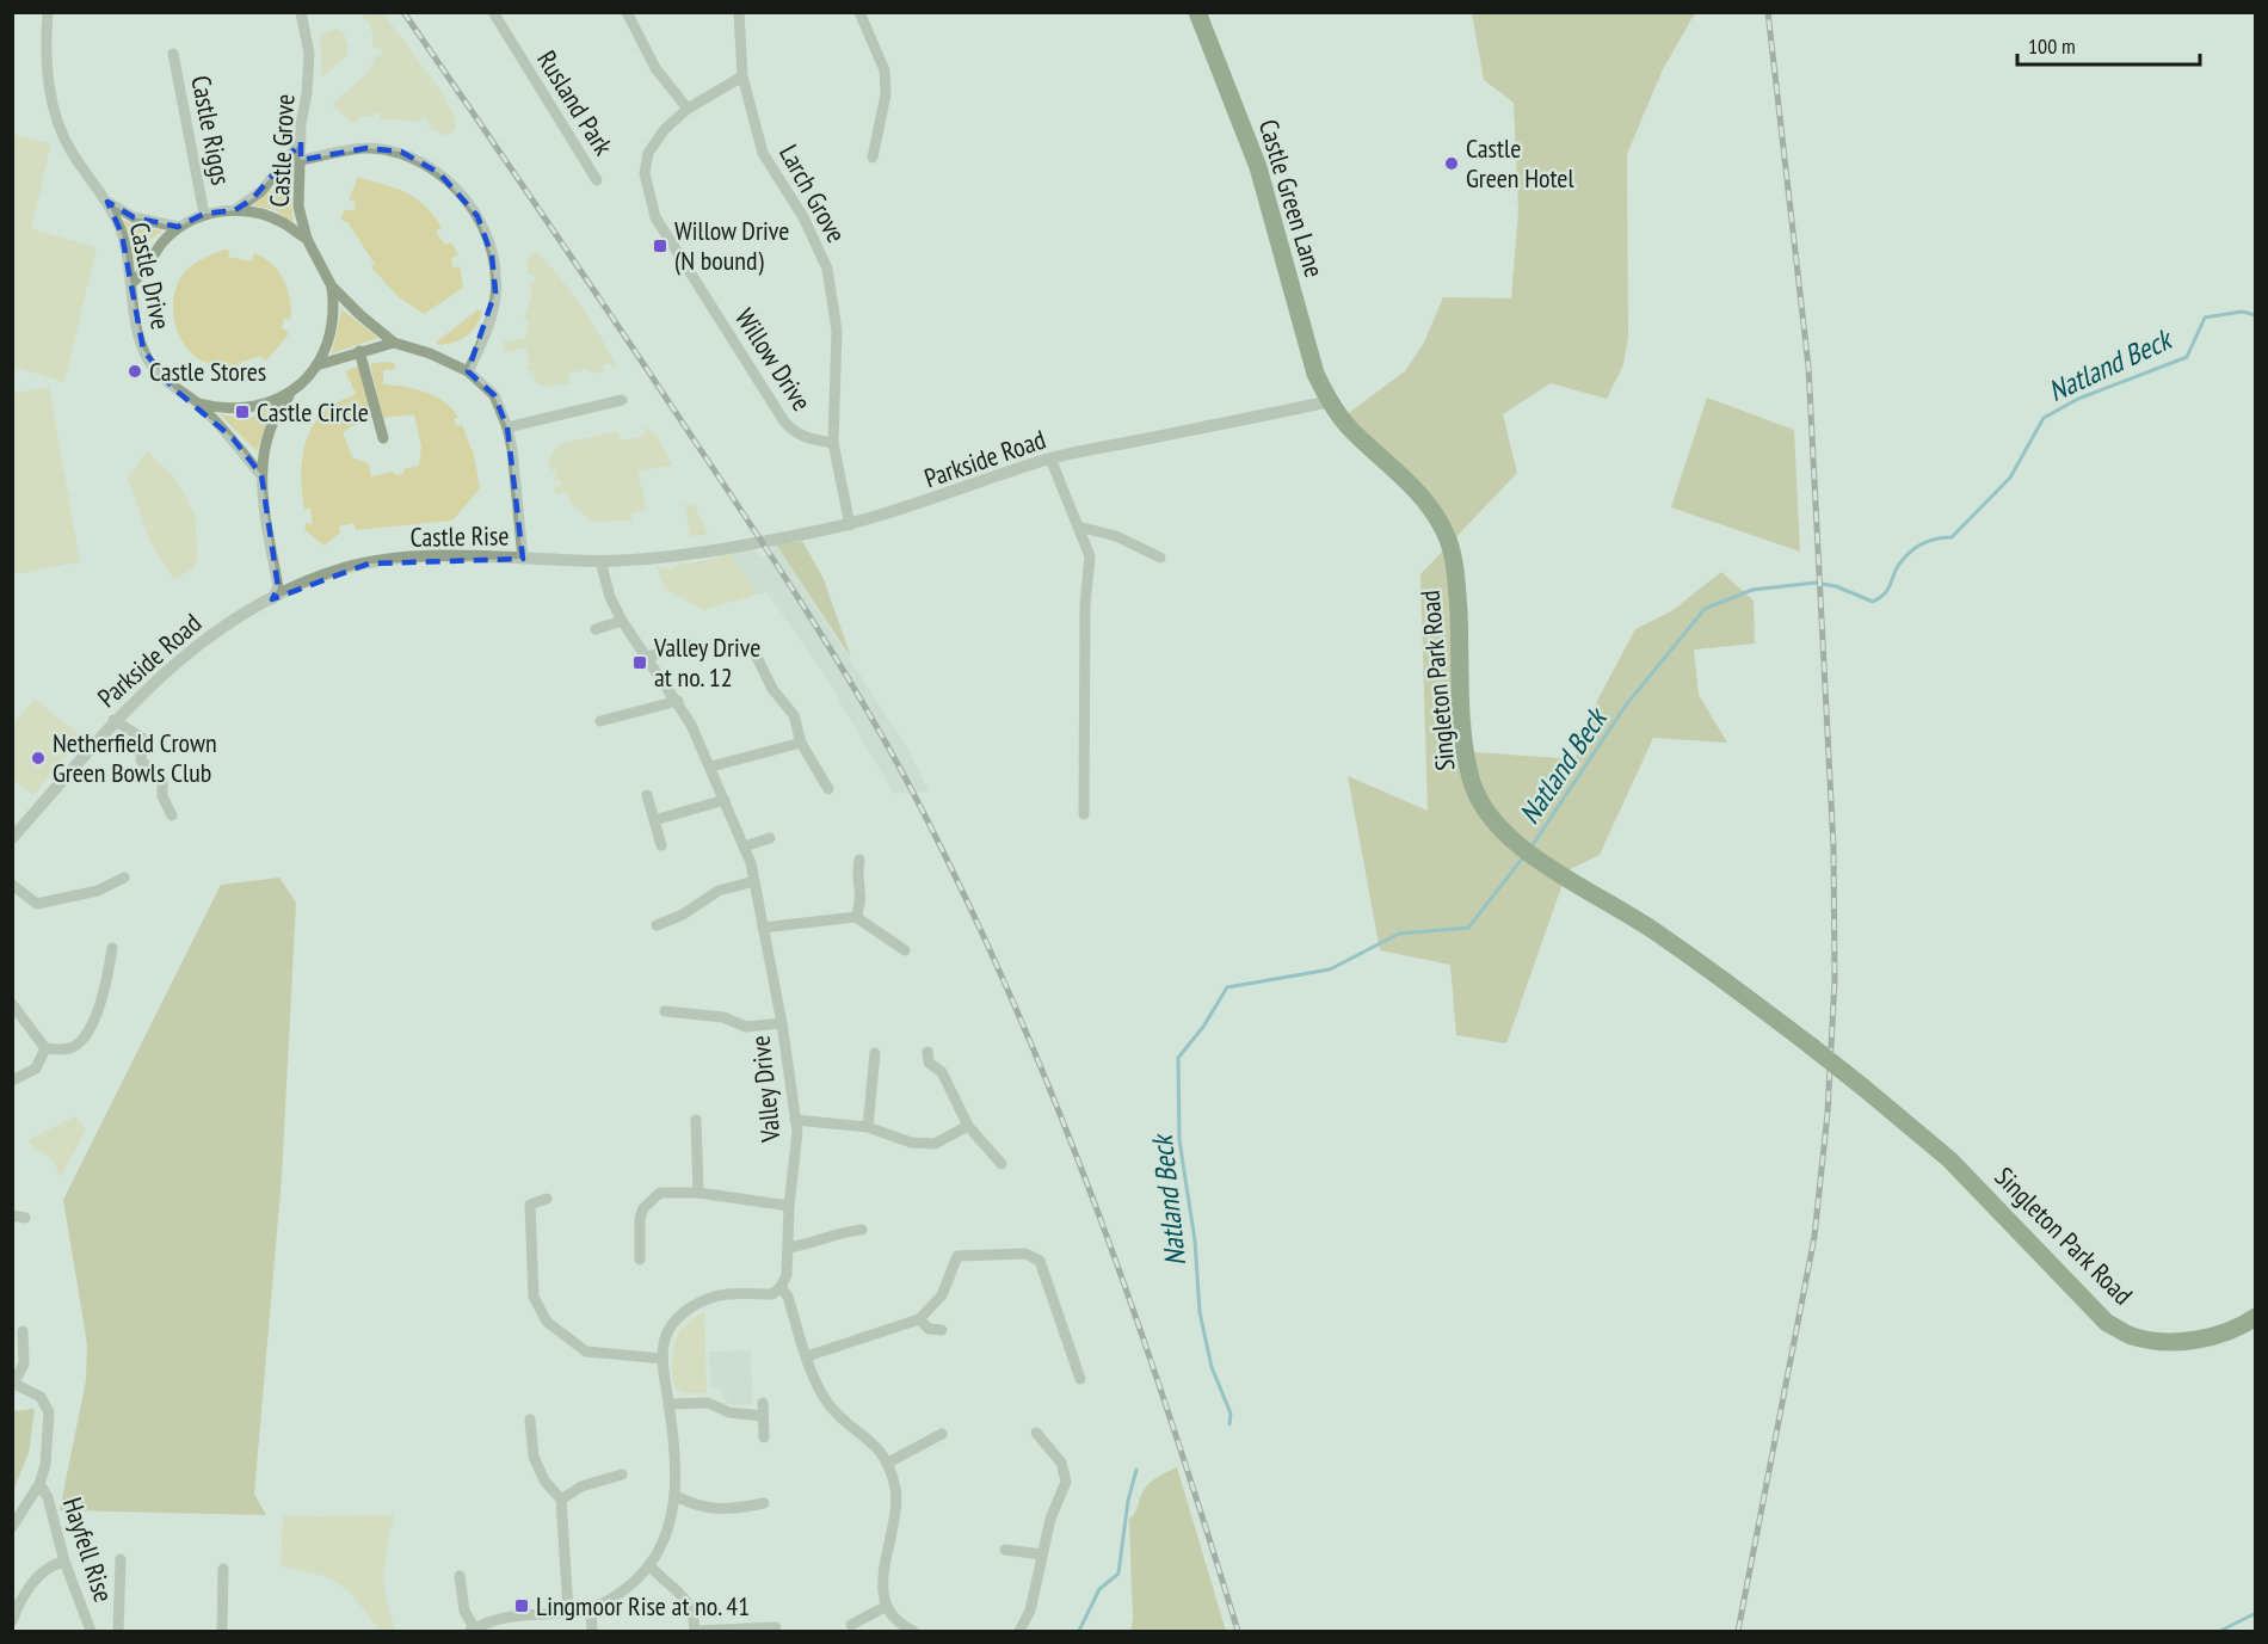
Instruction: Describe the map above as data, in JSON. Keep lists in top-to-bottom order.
{
  "streets": {
    "highway": ["Castle Green Lane", "Singleton Park Road"],
    "street": [
      "Rusland Park",
      "Castle Riggs",
      "Castle Grove",
      "Larch Grove",
      "Castle Drive",
      "Willow Drive",
      "Parkside Road",
      "Castle Rise",
      "Valley Drive",
      "Hayfell Rise"
    ]
  },
  "crossings": [
    ["Castle Riggs", "Castle Grove"],
    ["Castle Riggs", "Castle Drive"],
    ["Castle Grove", "Castle Drive"],
    ["Castle Grove", "Castle Rise"],
    ["Larch Grove", "Willow Drive"],
    ["Larch Grove", "Parkside Road"],
    ["Castle Green Lane", "Parkside Road"],
    ["Castle Green Lane", "Singleton Park Road"],
    ["Castle Drive", "Parkside Road"],
    ["Castle Drive", "Castle Rise"],
    ["Parkside Road", "Castle Rise"],
    ["Parkside Road", "Singleton Park Road"],
    ["Castle Rise", "Valley Drive"]
  ],
  "water": ["Natland Beck"],
  "places": {
    "other": ["Castle Green Hotel", "Castle Stores", "Netherfield Crown Green Bowls Club"],
    "transit": [
      "Willow Drive (N bound)",
      "Castle Circle",
      "Valley Drive at no. 12",
      "Lingmoor Rise at no. 41"
    ]
  },
  "scale_bar": "100 m"
}
